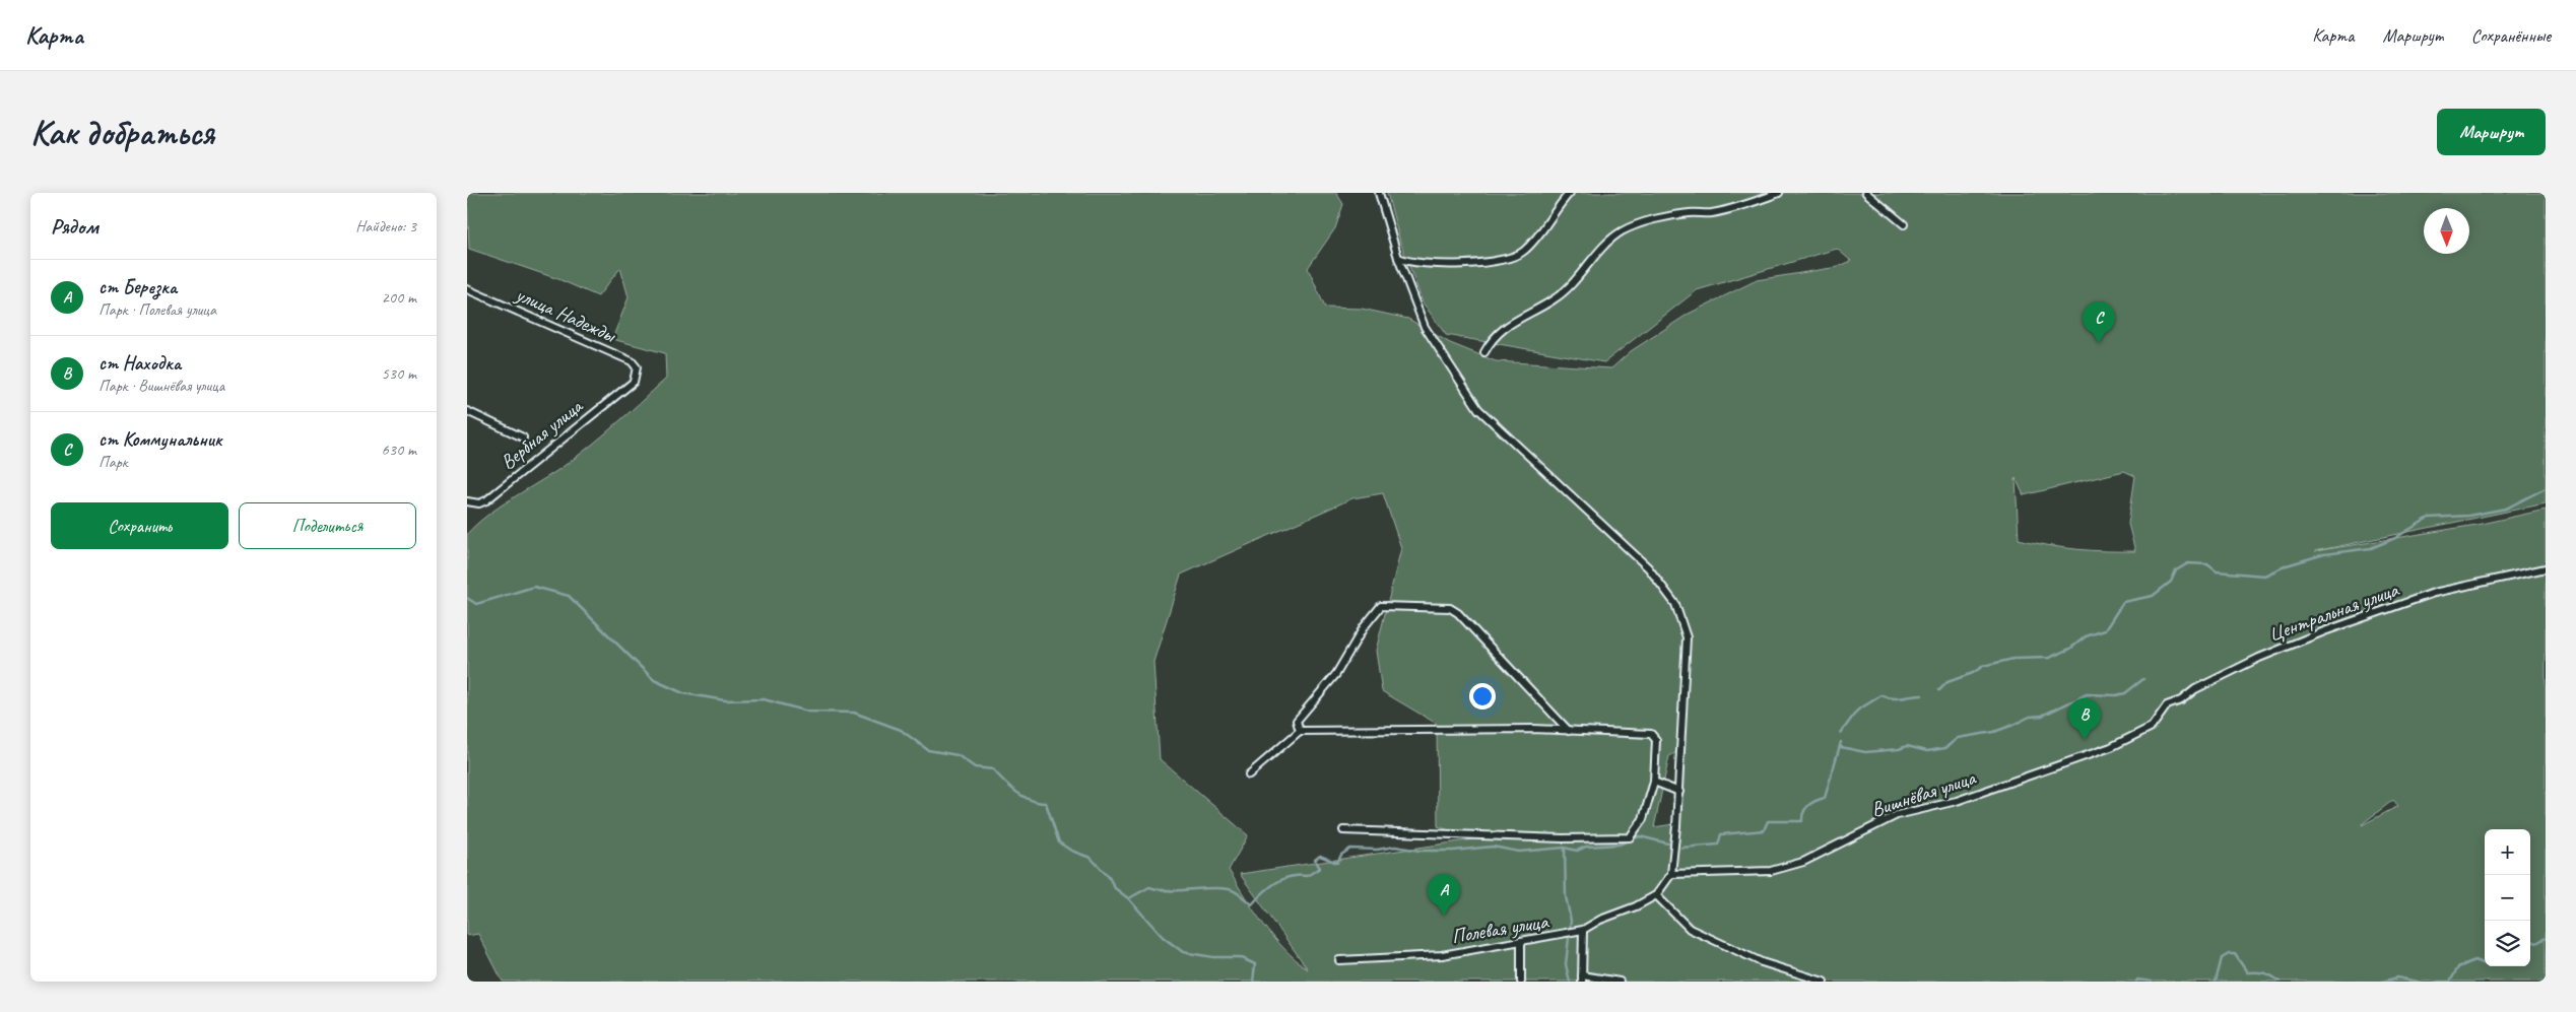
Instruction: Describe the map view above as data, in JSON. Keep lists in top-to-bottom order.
{
  "streets": {
    "street": [
      "улица Надежды",
      "Вербная улица",
      "Центральная улица",
      "Вишнёвая улица",
      "Полевая улица"
    ]
  },
  "crossings": [
    ["улица Надежды", "Вербная улица"],
    ["Центральная улица", "Вишнёвая улица"]
  ],
  "north": "bottom",
  "page": {
    "header": "Карта",
    "nav": ["Карта", "Маршрут", "Сохранённые"],
    "buttons": [
      "Маршрут",
      ["Сохранить", "Поделиться"]
    ],
    "title": "Как добраться",
    "heading": ["Рядом", "Найдено: 3"],
    "list": [
      {
        "mark": "A",
        "name": "ст Березка",
        "note": "Парк · Полевая улица",
        "value": "200 m"
      },
      {
        "mark": "B",
        "name": "ст Находка",
        "note": "Парк · Вишнёвая улица",
        "value": "530 m"
      },
      {
        "mark": "C",
        "name": "ст Коммунальник",
        "note": "Парк",
        "value": "630 m"
      }
    ],
    "pins": ["C", "B", "A"],
    "map_buttons": ["+", "−"]
  }
}
